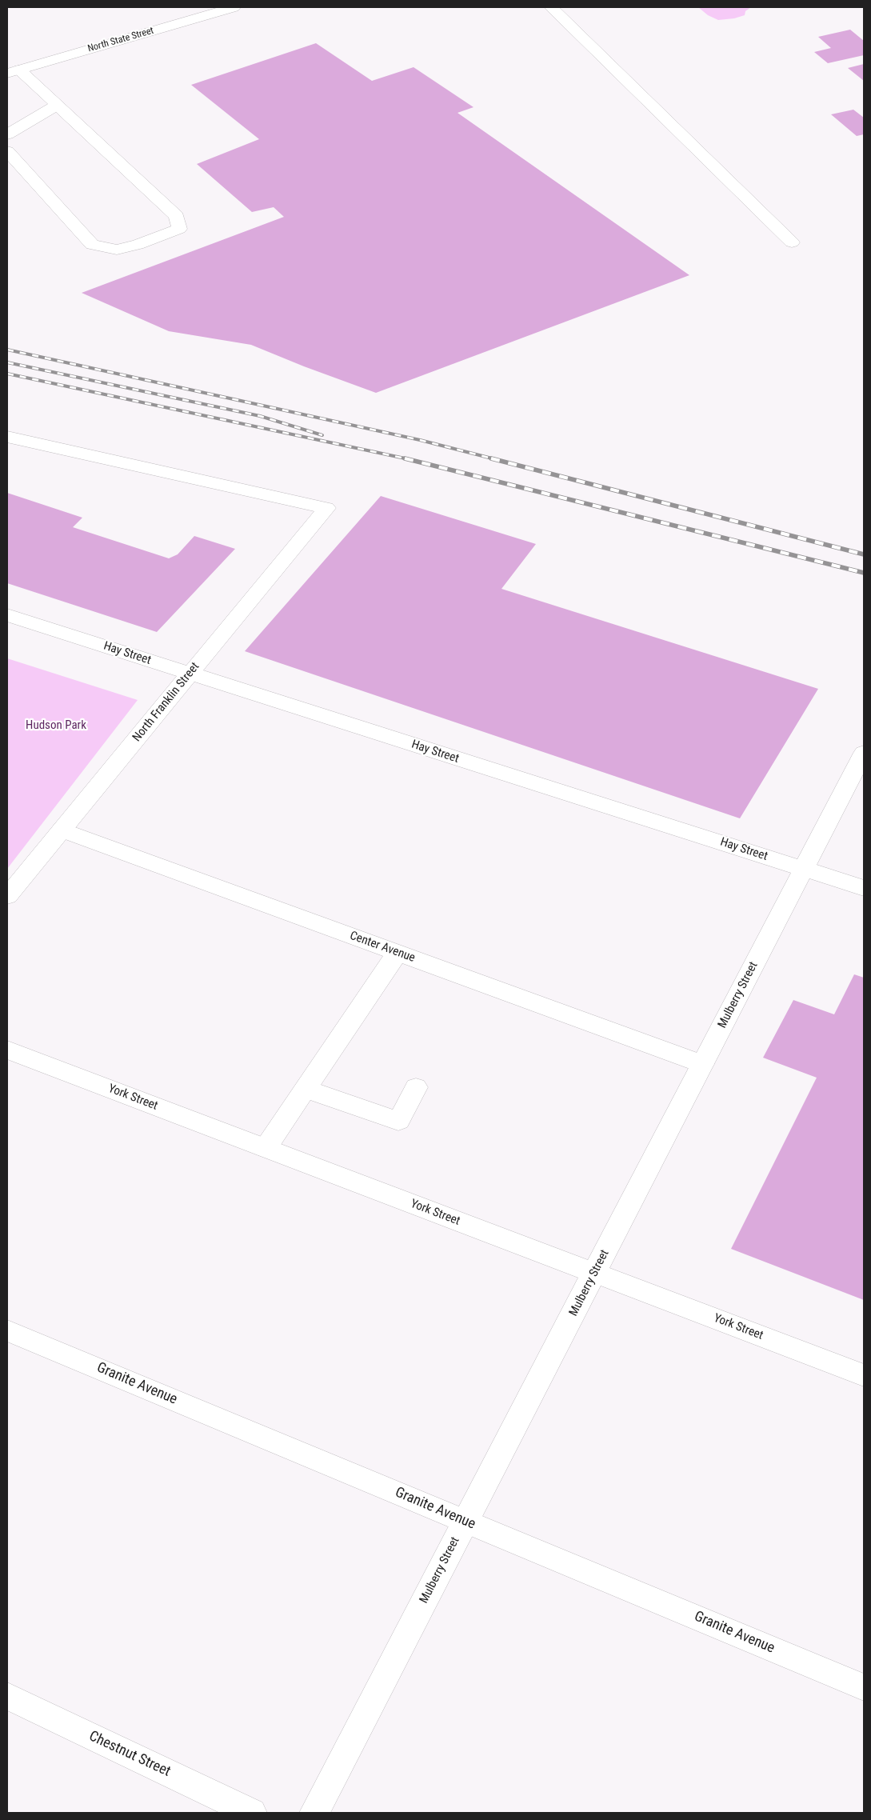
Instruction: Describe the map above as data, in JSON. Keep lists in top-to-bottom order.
{
  "streets": {
    "street": [
      "North State Street",
      "Hay Street",
      "North Franklin Street",
      "Center Avenue",
      "Mulberry Street",
      "York Street",
      "Granite Avenue",
      "Chestnut Street"
    ]
  },
  "crossings": [
    ["Hay Street", "North Franklin Street"],
    ["Hay Street", "Mulberry Street"],
    ["North Franklin Street", "Center Avenue"],
    ["Center Avenue", "Mulberry Street"],
    ["Mulberry Street", "York Street"],
    ["Mulberry Street", "Granite Avenue"]
  ],
  "parks": ["Hudson Park"]
}
